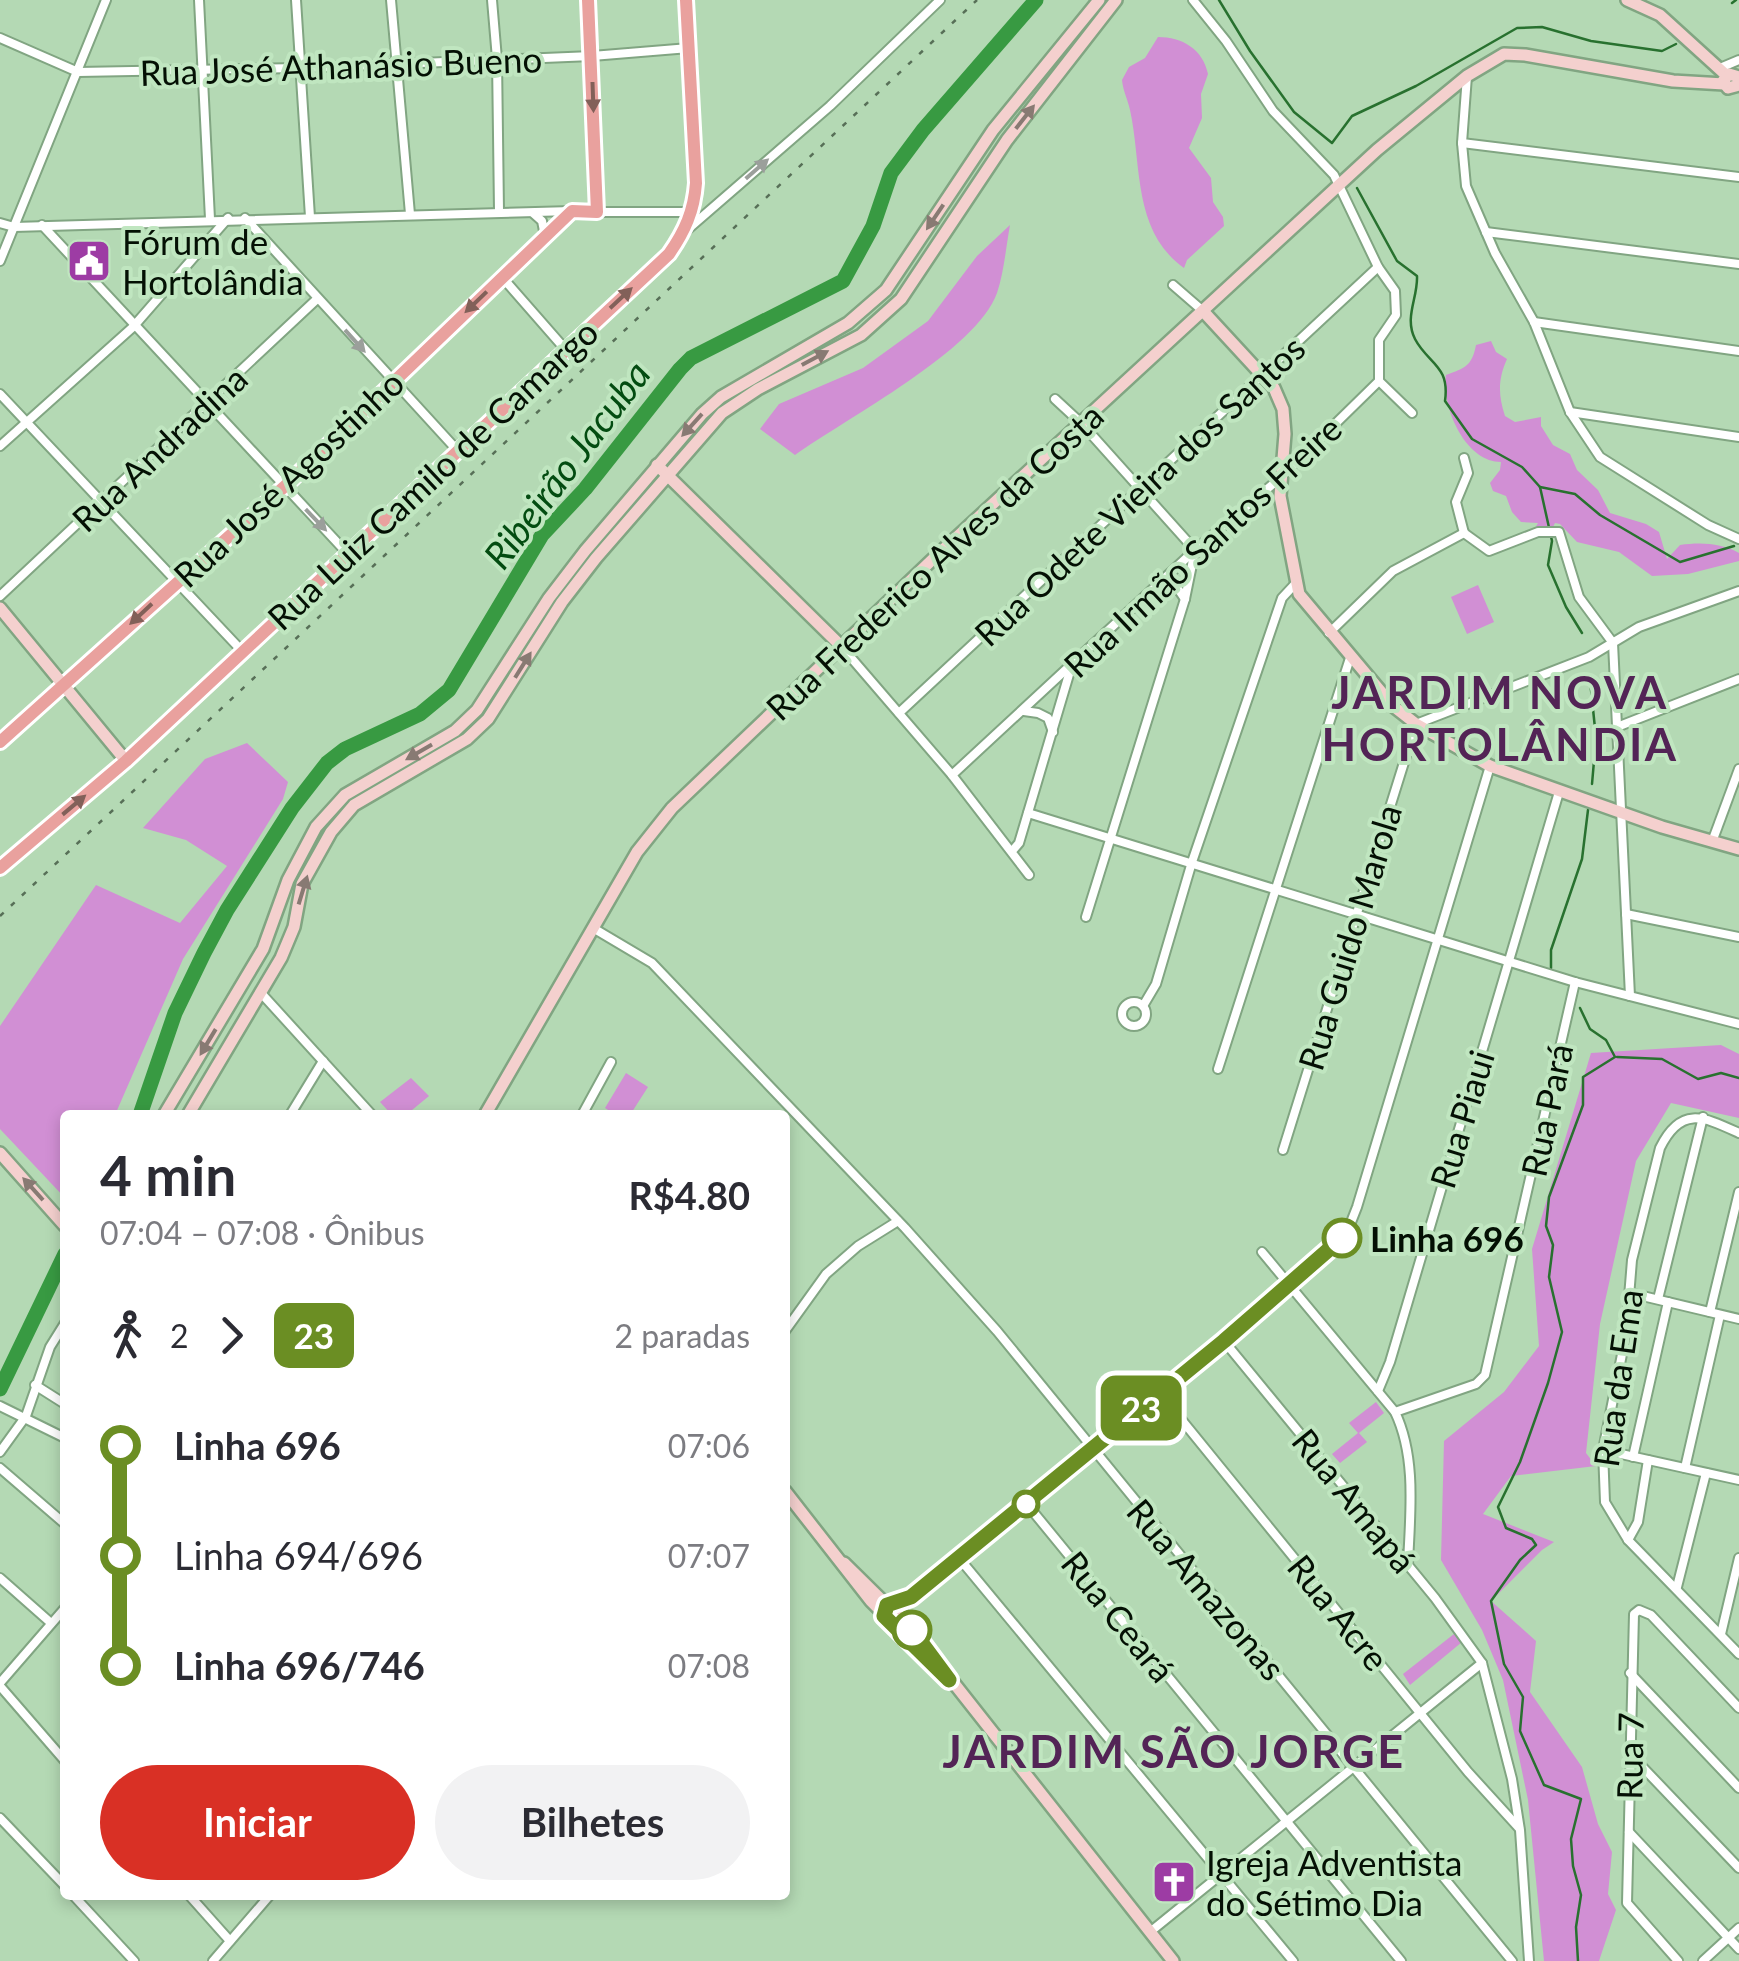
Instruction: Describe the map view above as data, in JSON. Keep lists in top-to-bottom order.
{
  "streets": {
    "main road": ["Rua Luiz Camilo de Camargo", "Rua José Agostinho"],
    "street": [
      "Rua José Athanásio Bueno",
      "Rua Andradina",
      "Rua Odete Vieira dos Santos",
      "Rua Irmão Santos Freire",
      "Rua Frederico Alves da Costa",
      "Rua Guido Marola",
      "Rua Pará",
      "Rua Piaui",
      "Rua da Ema",
      "Rua Amapá",
      "Rua Amazonas",
      "Rua Acre",
      "Rua Ceará",
      "Rua 7"
    ]
  },
  "crossings": [
    ["Rua José Athanásio Bueno", "Rua Luiz Camilo de Camargo"],
    ["Rua Frederico Alves da Costa", "Rua Amazonas"]
  ],
  "one_way": ["Rua José Agostinho"],
  "districts": ["JARDIM NOVA HORTOLÂNDIA", "JARDIM SÃO JORGE"],
  "water": ["Ribeirão Jacuba"],
  "places": {
    "public building": ["Fórum de Hortolândia"],
    "other": ["Linha 696"],
    "church": ["Igreja Adventista do Sétimo Dia"]
  },
  "lines": ["bus line 23"],
  "page": {
    "on_map": "23",
    "heading": ["4 min", "07:04 – 07:08 · Ônibus", "R$4.80"],
    "legs": ["2", "23", "2 paradas"],
    "list": [
      {
        "name": "Linha 696",
        "value": "07:06"
      },
      {
        "name": "Linha 694/696",
        "value": "07:07"
      },
      {
        "name": "Linha 696/746",
        "value": "07:08"
      }
    ],
    "buttons": ["Iniciar", "Bilhetes"]
  }
}
